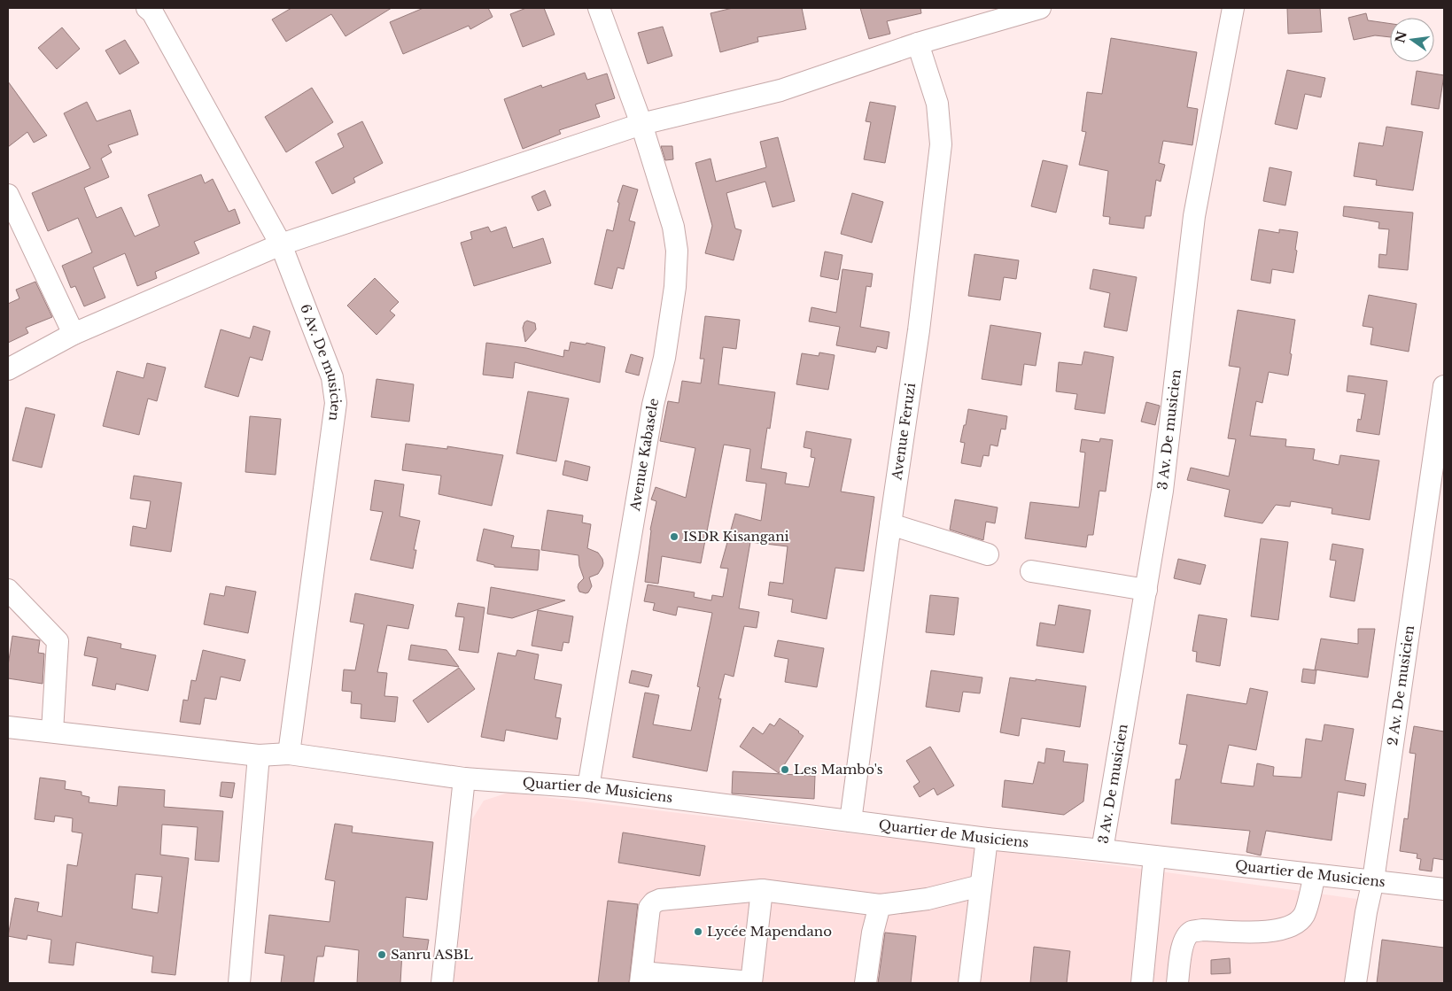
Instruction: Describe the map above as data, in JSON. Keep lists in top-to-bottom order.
{
  "streets": {
    "street": [
      "6 Av. De musicien",
      "3 Av. De musicien",
      "Avenue Feruzi",
      "Avenue Kabasele",
      "2 Av. De musicien",
      "Quartier de Musiciens"
    ]
  },
  "crossings": [
    ["6 Av. De musicien", "Quartier de Musiciens"],
    ["3 Av. De musicien", "Quartier de Musiciens"],
    ["Avenue Feruzi", "Quartier de Musiciens"],
    ["Avenue Kabasele", "Quartier de Musiciens"],
    ["2 Av. De musicien", "Quartier de Musiciens"]
  ],
  "places": [
    "ISDR Kisangani",
    "Les Mambo's",
    "Lycée Mapendano",
    "Sanru ASBL"
  ],
  "north": "left"
}
